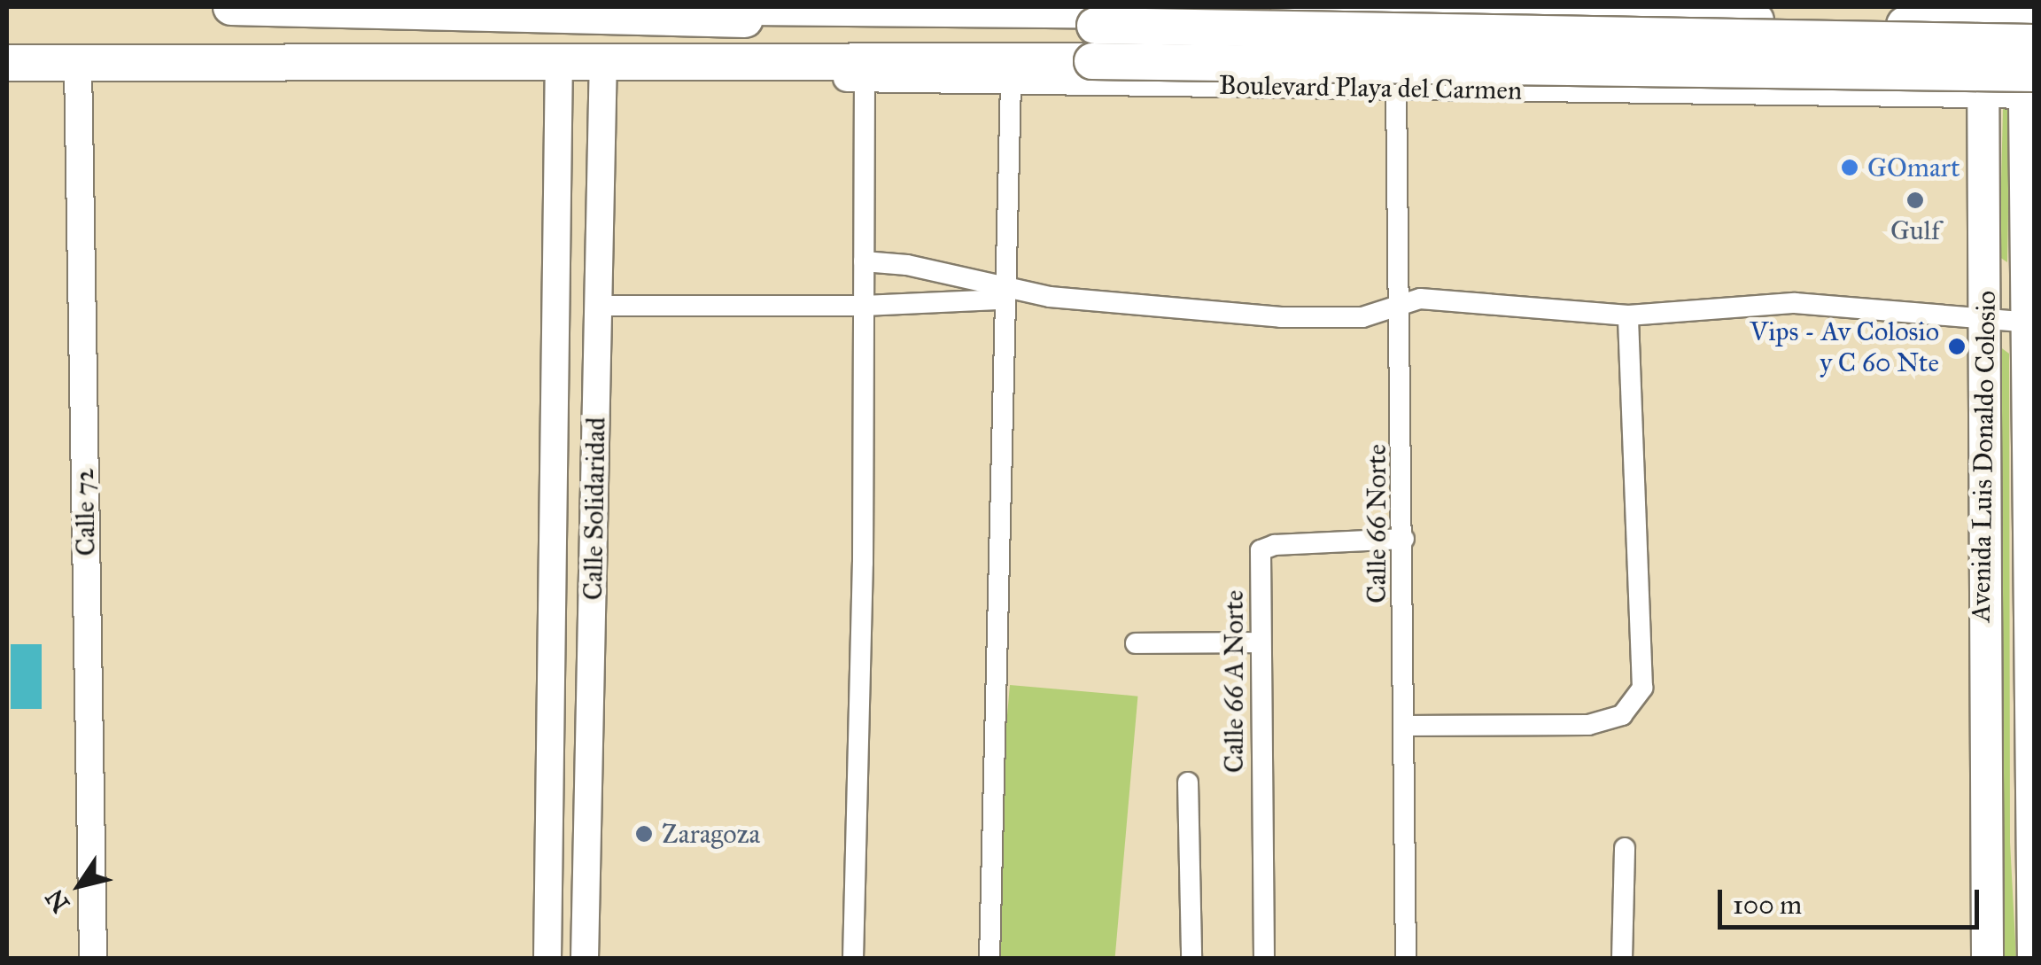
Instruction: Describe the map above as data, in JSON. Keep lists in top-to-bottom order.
{
  "streets": {
    "main road": [
      "Boulevard Playa del Carmen",
      "Avenida Luis Donaldo Colosio",
      "Calle Solidaridad",
      "Calle 72"
    ],
    "street": ["Calle 66 Norte", "Calle 66 A Norte"]
  },
  "crossings": [
    ["Boulevard Playa del Carmen", "Avenida Luis Donaldo Colosio"],
    ["Boulevard Playa del Carmen", "Calle 66 Norte"],
    ["Calle 66 Norte", "Calle 66 A Norte"]
  ],
  "places": [
    "GOmart",
    "Gulf",
    "Vips - Av Colosio y C 60 Nte",
    "Zaragoza"
  ],
  "scale_bar": "100 m",
  "north": "bottom left"
}
